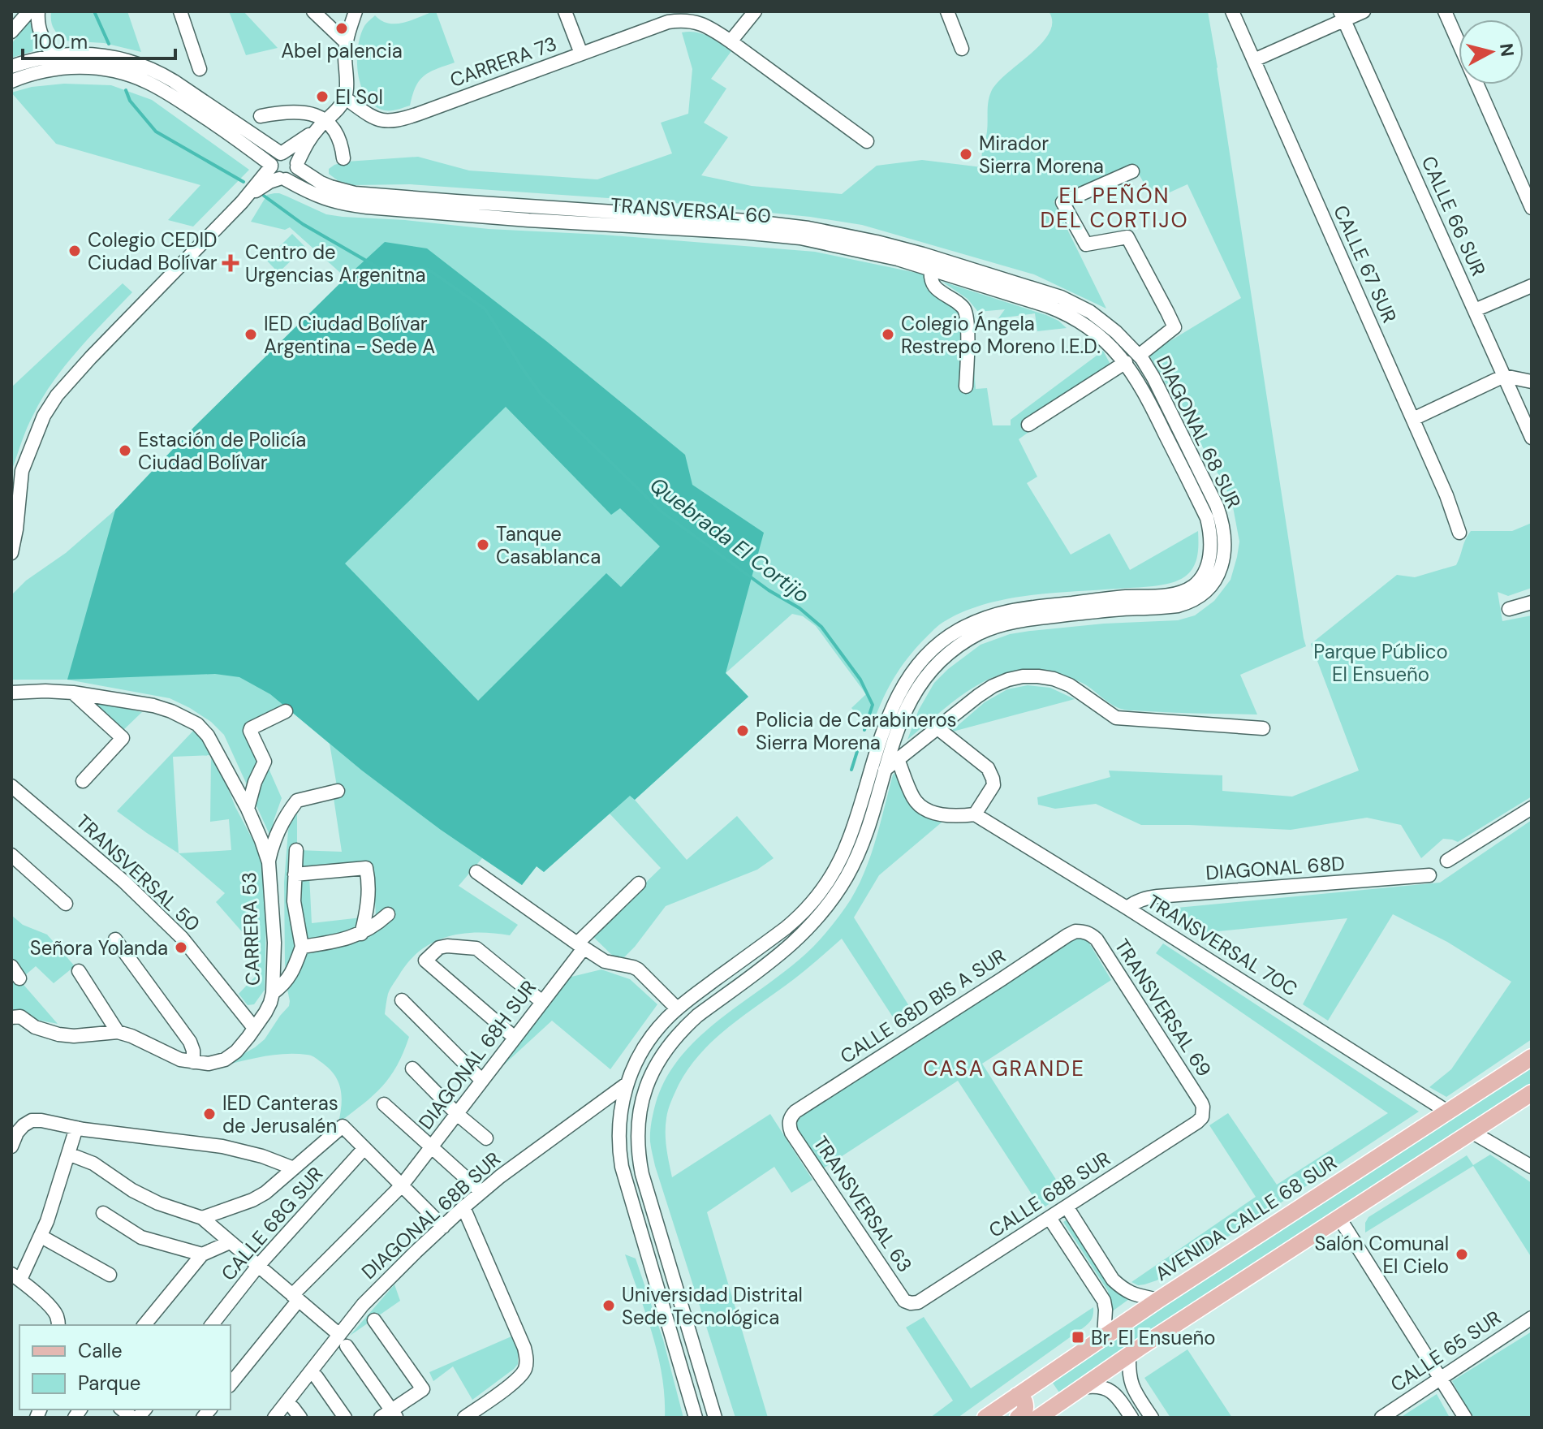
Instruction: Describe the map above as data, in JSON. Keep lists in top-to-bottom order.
{
  "streets": {
    "main road": ["AVENIDA CALLE 68 SUR"],
    "street": [
      "CARRERA 73",
      "TRANSVERSAL 60",
      "CALLE 66 SUR",
      "CALLE 67 SUR",
      "DIAGONAL 68 SUR",
      "DIAGONAL 68D",
      "TRANSVERSAL 50",
      "CARRERA 53",
      "TRANSVERSAL 70C",
      "CALLE 68D BIS A SUR",
      "TRANSVERSAL 69",
      "DIAGONAL 68H SUR",
      "CALLE 68B SUR",
      "TRANSVERSAL 63",
      "DIAGONAL 68B SUR",
      "CALLE 68G SUR",
      "CALLE 65 SUR"
    ]
  },
  "crossings": [
    ["TRANSVERSAL 60", "DIAGONAL 68 SUR"],
    ["DIAGONAL 68D", "TRANSVERSAL 70C"],
    ["TRANSVERSAL 50", "CARRERA 53"],
    ["TRANSVERSAL 70C", "AVENIDA CALLE 68 SUR"],
    ["CALLE 68D BIS A SUR", "TRANSVERSAL 69"],
    ["CALLE 68D BIS A SUR", "TRANSVERSAL 63"],
    ["TRANSVERSAL 69", "CALLE 68B SUR"],
    ["CALLE 68B SUR", "TRANSVERSAL 63"]
  ],
  "districts": ["EL PEÑÓN DEL CORTIJO", "CASA GRANDE"],
  "water": ["Quebrada El Cortijo"],
  "parks": ["Parque Público El Ensueño"],
  "places": {
    "other": [
      "Abel palencia",
      "El Sol",
      "Mirador Sierra Morena",
      "Colegio CEDID Ciudad Bolívar",
      "IED Ciudad Bolívar Argentina - Sede A",
      "Colegio Ángela Restrepo Moreno I.E.D.",
      "Estación de Policía Ciudad Bolívar",
      "Tanque Casablanca",
      "Policia de Carabineros Sierra Morena",
      "Señora Yolanda",
      "IED Canteras de Jerusalén",
      "Salón Comunal El Cielo",
      "Universidad Distrital Sede Tecnológica"
    ],
    "health": ["Centro de Urgencias Argenitna"],
    "transit": ["Br. El Ensueño"]
  },
  "legend": ["Calle", "Parque"],
  "scale_bar": "100 m",
  "north": "right"
}
